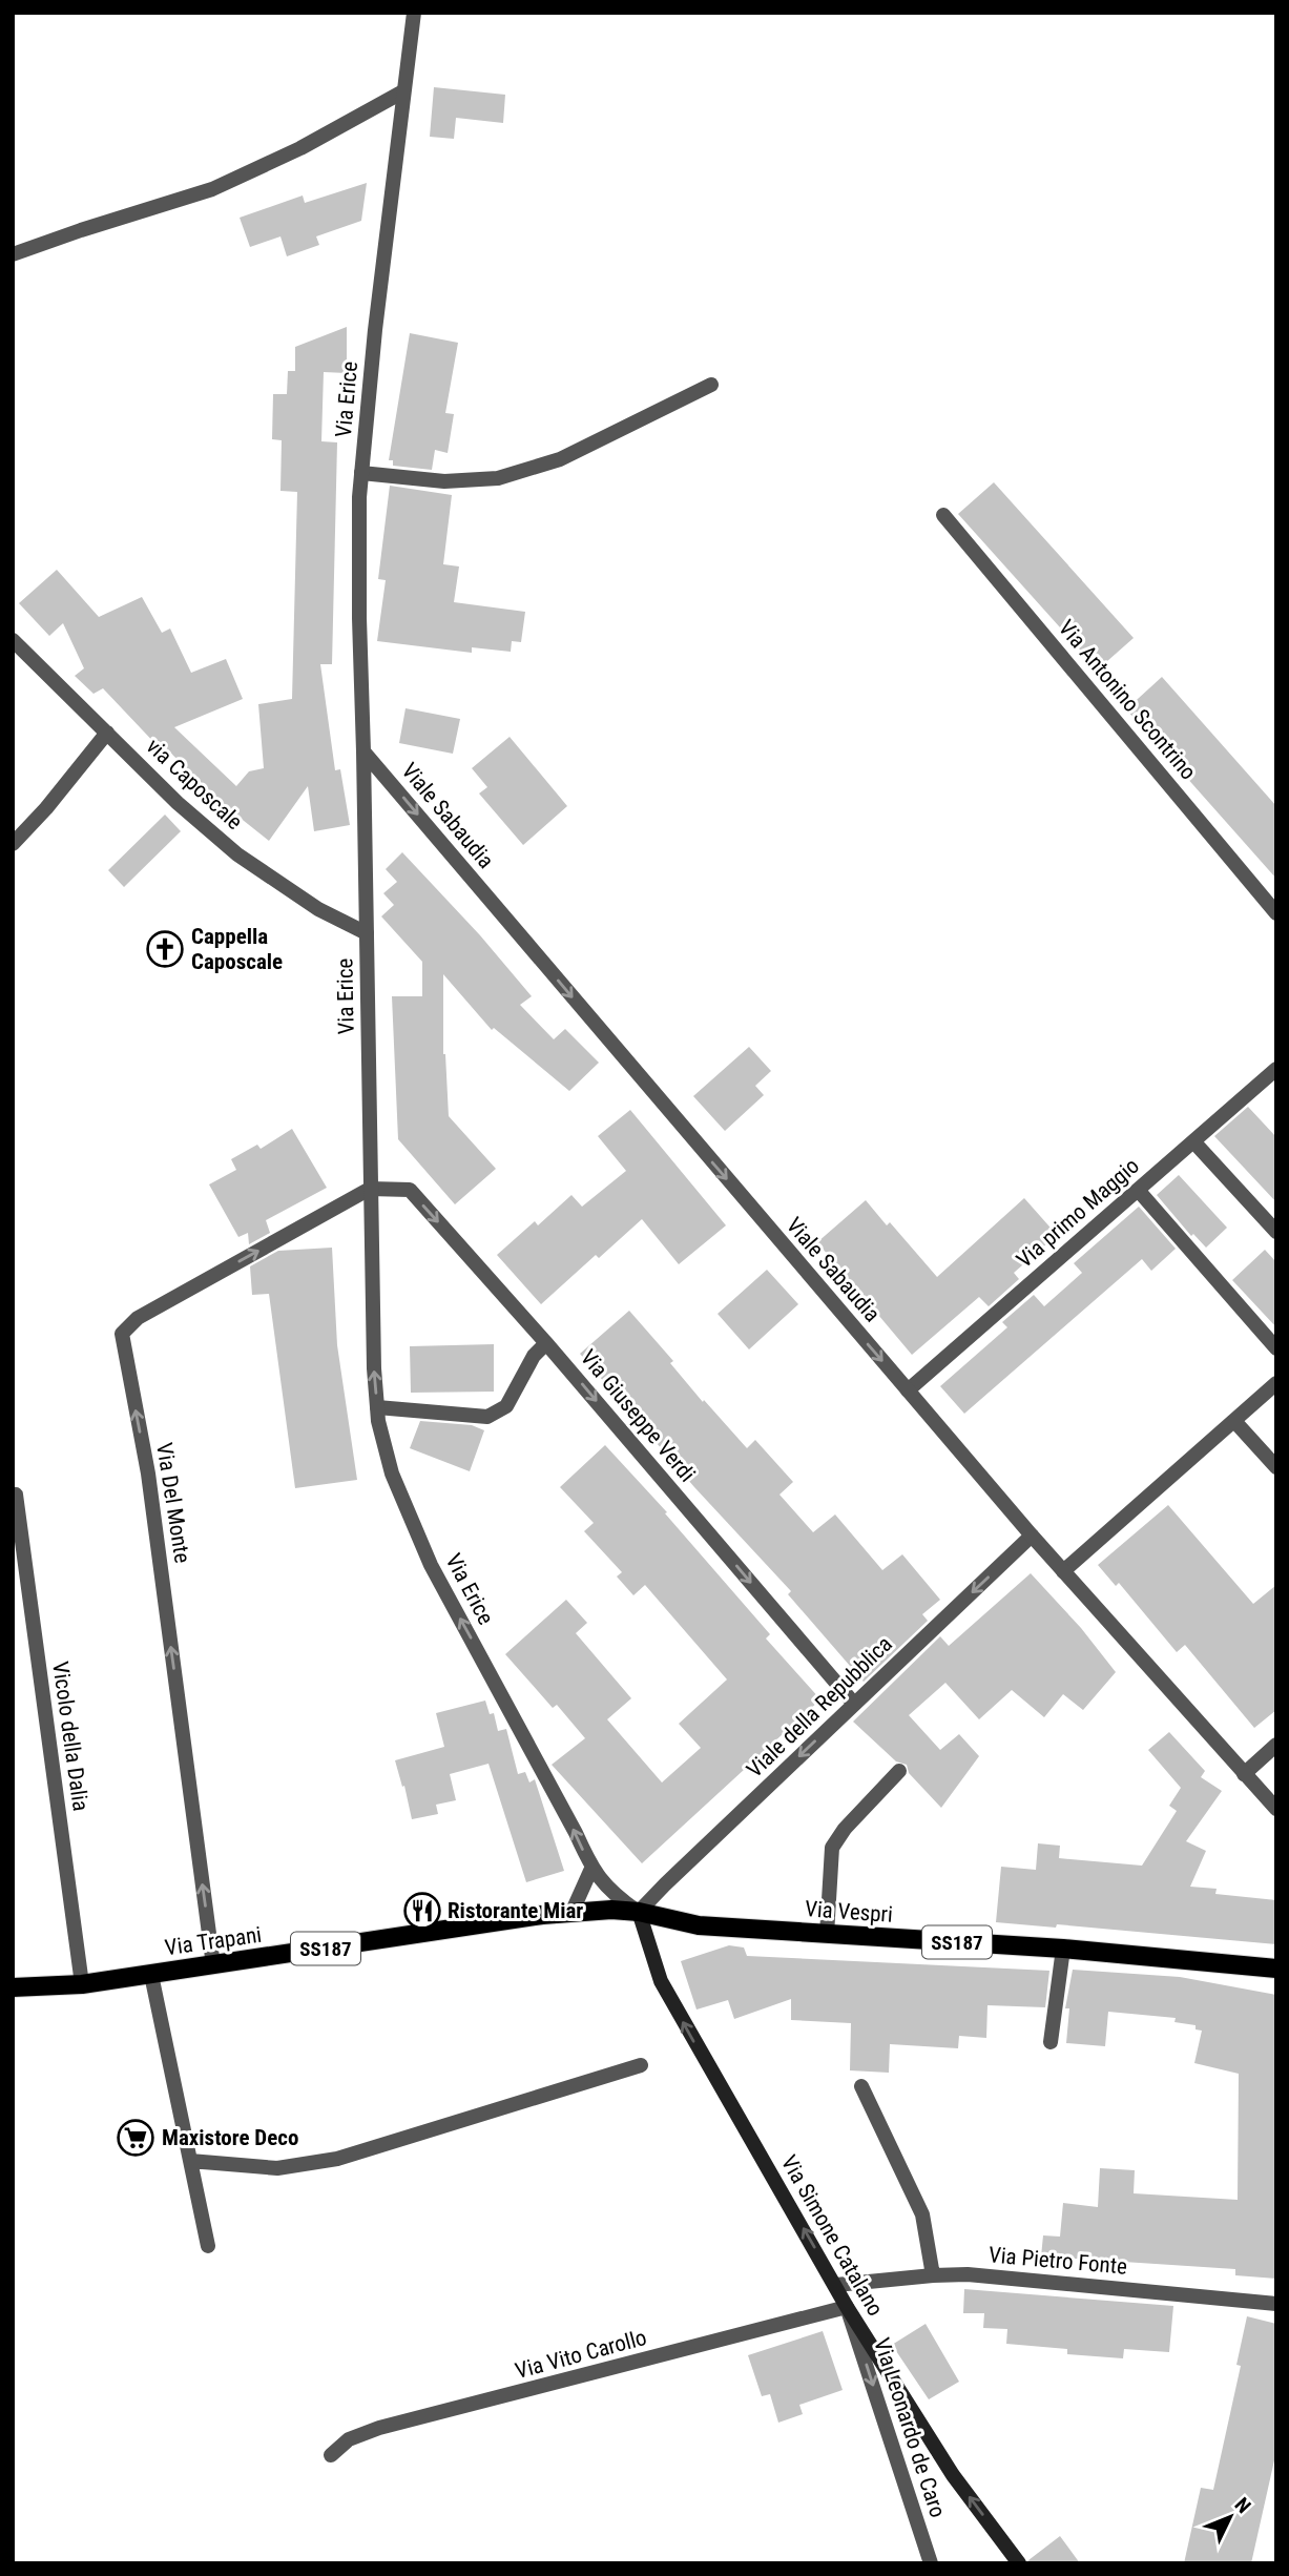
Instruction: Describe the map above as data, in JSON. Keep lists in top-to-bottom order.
{
  "streets": {
    "main road": [
      "Via Vespri",
      "Via Trapani",
      "SS187",
      "Via Simone Catalano"
    ],
    "street": [
      "Via Erice",
      "Via Antonino Scontrino",
      "via Caposcale",
      "Viale Sabaudia",
      "Via primo Maggio",
      "Via Giuseppe Verdi",
      "Via Del Monte",
      "Viale della Repubblica",
      "Vicolo della Dalia",
      "Via Pietro Fonte",
      "Via Vito Carollo",
      "Via Leonardo de Caro"
    ]
  },
  "crossings": [
    ["Via Erice", "via Caposcale"],
    ["Via Erice", "Viale Sabaudia"],
    ["Via Erice", "Via Giuseppe Verdi"],
    ["Via Erice", "Via Del Monte"],
    ["Via Erice", "Viale della Repubblica"],
    ["Via Erice", "Via Vespri"],
    ["Via Erice", "Via Trapani"],
    ["Via Erice", "Via Simone Catalano"],
    ["Viale Sabaudia", "Via primo Maggio"],
    ["Viale Sabaudia", "Viale della Repubblica"],
    ["Via Giuseppe Verdi", "Via Del Monte"],
    ["Via Giuseppe Verdi", "Viale della Repubblica"],
    ["Via Del Monte", "Via Trapani"],
    ["Viale della Repubblica", "Via Vespri"],
    ["Viale della Repubblica", "Via Trapani"],
    ["Viale della Repubblica", "Via Simone Catalano"],
    ["Vicolo della Dalia", "Via Trapani"],
    ["Via Vespri", "Via Trapani"],
    ["Via Vespri", "Via Simone Catalano"],
    ["Via Trapani", "Via Simone Catalano"],
    ["Via Simone Catalano", "Via Pietro Fonte"],
    ["Via Simone Catalano", "Via Vito Carollo"],
    ["Via Simone Catalano", "Via Leonardo de Caro"],
    ["Via Vito Carollo", "Via Leonardo de Caro"]
  ],
  "one_way": [
    "Via Erice",
    "Viale Sabaudia",
    "Via Giuseppe Verdi",
    "Via Del Monte",
    "Viale della Repubblica",
    "Via Simone Catalano",
    "Via Leonardo de Caro"
  ],
  "places": {
    "church": ["Cappella Caposcale"],
    "restaurant": ["Ristorante Miar"],
    "supermarket": ["Maxistore Deco"]
  },
  "north": "top right"
}
